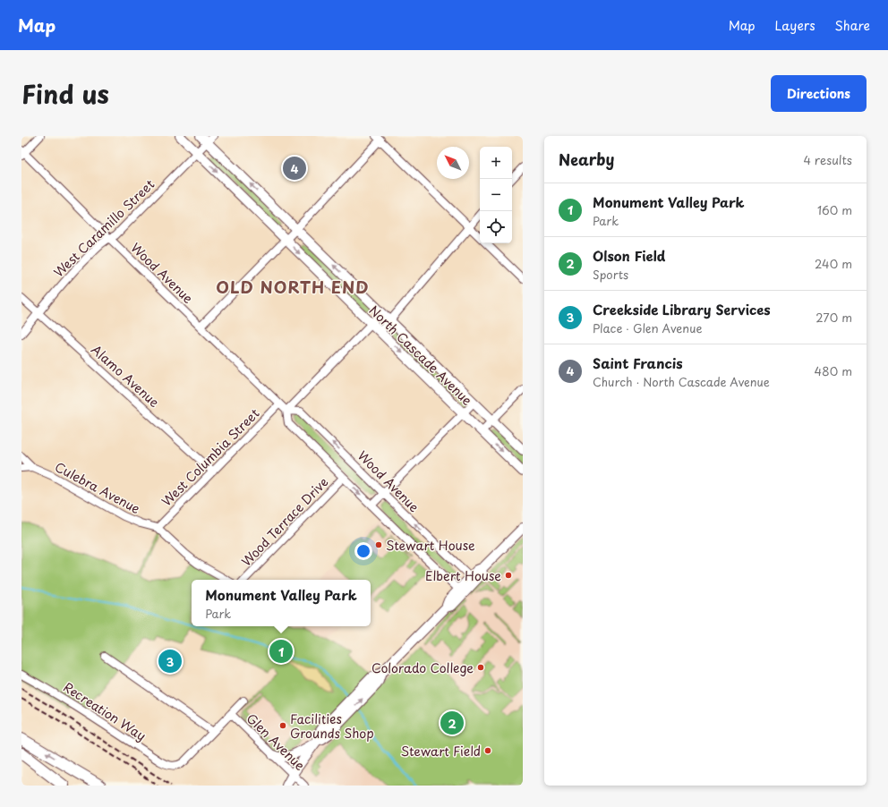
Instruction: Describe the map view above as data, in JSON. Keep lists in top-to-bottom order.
{
  "streets": {
    "main road": ["North Cascade Avenue"],
    "street": [
      "West Caramillo Street",
      "Wood Avenue",
      "Alamo Avenue",
      "West Columbia Street",
      "Culebra Avenue",
      "Wood Terrace Drive",
      "Recreation Way",
      "Glen Avenue"
    ]
  },
  "crossings": [
    ["West Caramillo Street", "Wood Avenue"],
    ["West Caramillo Street", "North Cascade Avenue"],
    ["West Caramillo Street", "Alamo Avenue"],
    ["Wood Avenue", "West Columbia Street"],
    ["Wood Avenue", "Wood Terrace Drive"],
    ["Alamo Avenue", "West Columbia Street"],
    ["West Columbia Street", "Culebra Avenue"]
  ],
  "districts": ["OLD NORTH END"],
  "places": [
    "Stewart House",
    "Elbert House",
    "Colorado College",
    "Facilities Grounds Shop",
    "Stewart Field"
  ],
  "north": "top left",
  "page": {
    "header": "Map",
    "nav": ["Map", "Layers", "Share"],
    "title": "Find us",
    "buttons": "Directions",
    "heading": ["Nearby", "4 results"],
    "map_buttons": ["+", "−"],
    "pins": [
      "4",
      "1",
      "3",
      "2"
    ],
    "list": [
      {
        "mark": "1",
        "name": "Monument Valley Park",
        "note": "Park",
        "value": "160 m"
      },
      {
        "mark": "2",
        "name": "Olson Field",
        "note": "Sports",
        "value": "240 m"
      },
      {
        "mark": "3",
        "name": "Creekside Library Services",
        "note": "Place · Glen Avenue",
        "value": "270 m"
      },
      {
        "mark": "4",
        "name": "Saint Francis",
        "note": "Church · North Cascade Avenue",
        "value": "480 m"
      }
    ],
    "popup": ["Monument Valley Park", "Park"]
  }
}
